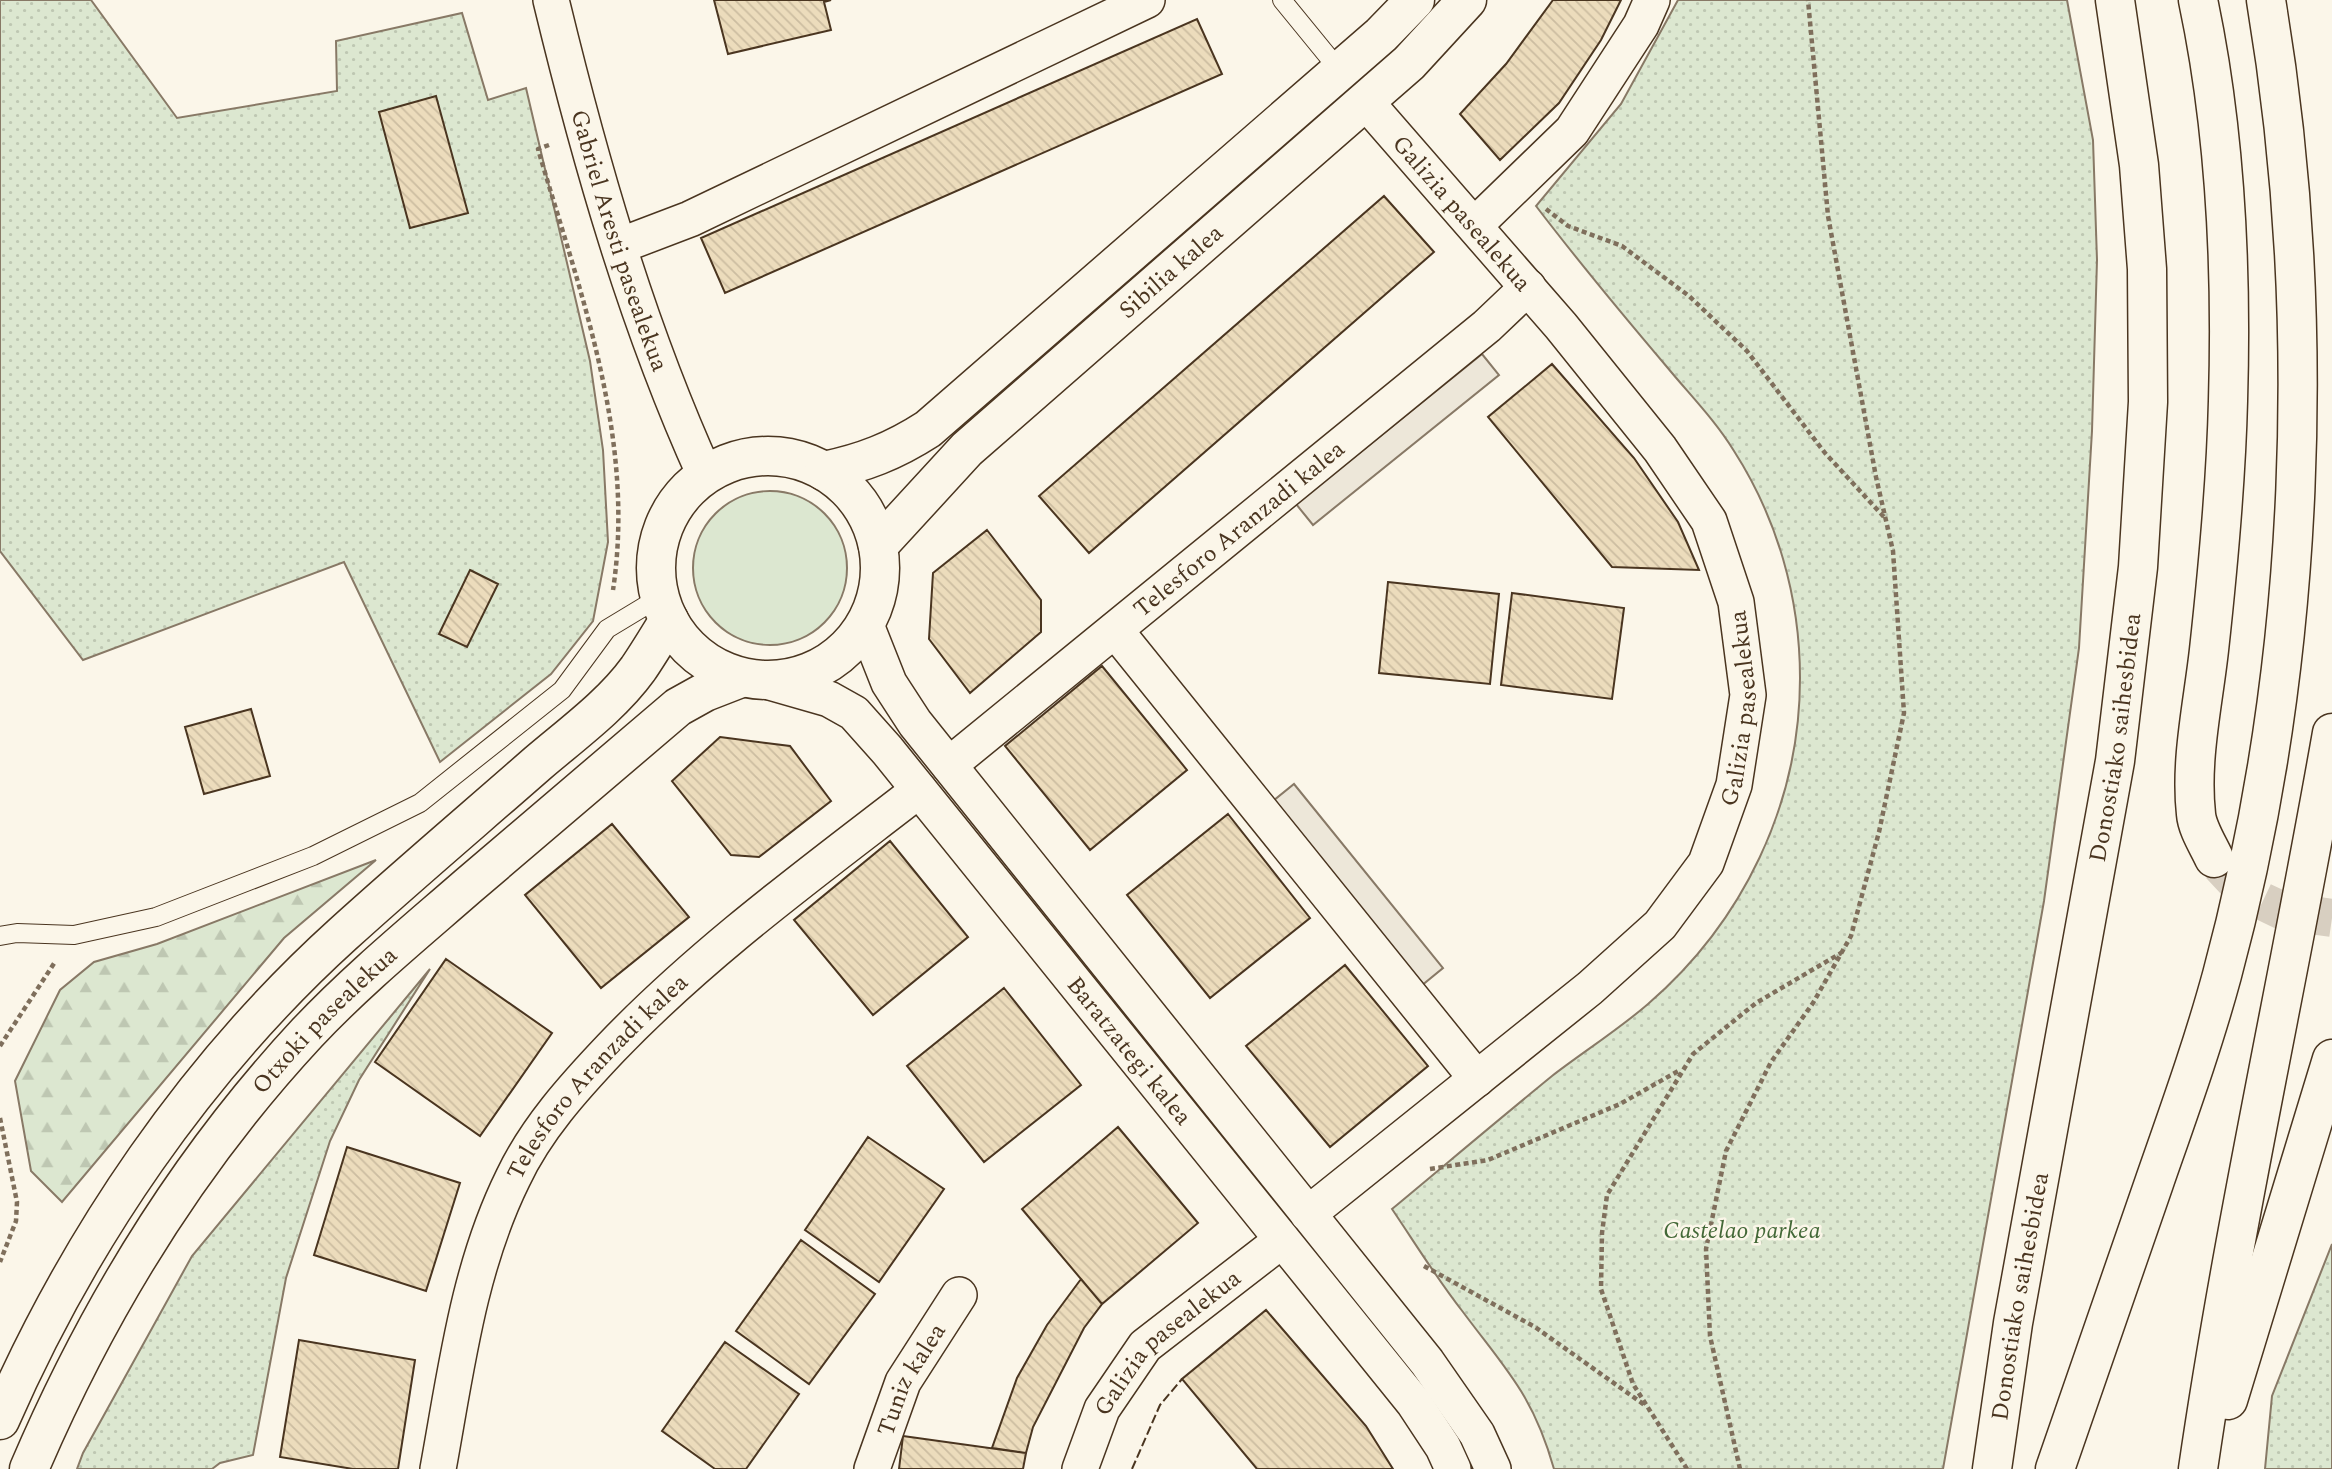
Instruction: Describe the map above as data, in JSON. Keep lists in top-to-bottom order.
{
  "streets": {
    "main road": ["Sibilia kalea", "Donostiako saihesbidea", "Otxoki pasealekua"],
    "street": [
      "Galizia pasealekua",
      "Gabriel Aresti pasealekua",
      "Telesforo Aranzadi kalea",
      "Baratzategi kalea",
      "Tuniz kalea"
    ]
  },
  "crossings": [
    ["Galizia pasealekua", "Sibilia kalea"],
    ["Galizia pasealekua", "Telesforo Aranzadi kalea"],
    ["Galizia pasealekua", "Baratzategi kalea"],
    ["Gabriel Aresti pasealekua", "Sibilia kalea"],
    ["Gabriel Aresti pasealekua", "Otxoki pasealekua"],
    ["Gabriel Aresti pasealekua", "Baratzategi kalea"],
    ["Sibilia kalea", "Otxoki pasealekua"],
    ["Sibilia kalea", "Baratzategi kalea"],
    ["Telesforo Aranzadi kalea", "Baratzategi kalea"],
    ["Otxoki pasealekua", "Baratzategi kalea"]
  ],
  "parks": ["Castelao parkea"]
}
